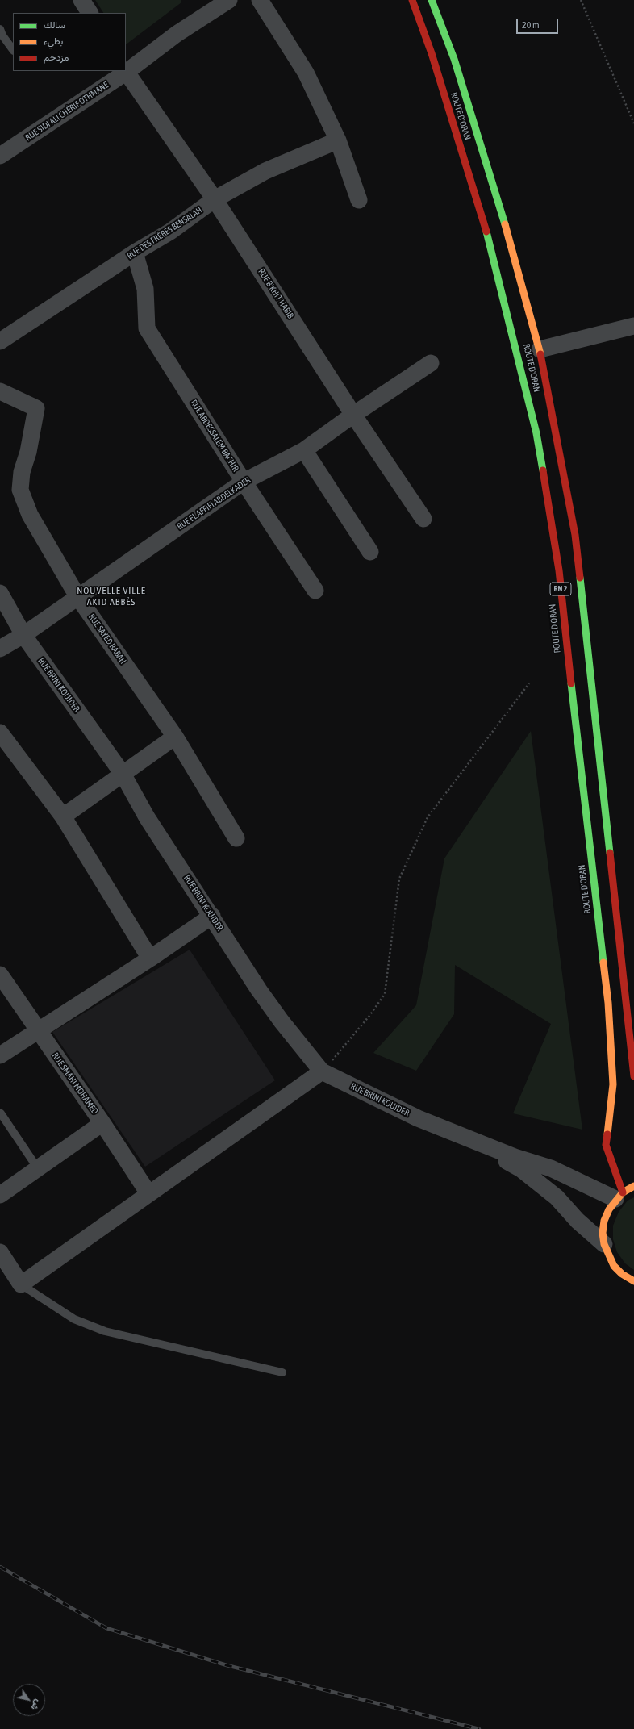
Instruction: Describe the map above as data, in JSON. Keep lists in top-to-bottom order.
{
  "streets": {
    "main road": ["ROUTE D'ORAN", "RN 2"],
    "street": [
      "RUE SIDI ALI CHÉRIF OTHMANE",
      "RUE DES FRÈRES BENSALAH",
      "RUE B'KHIT HABIB",
      "RUE ABDESSALEM BACHIR",
      "RUE EL AFFIFI ABDELKADER",
      "RUE SAYED RABAH",
      "RUE BRINI KOUIDER",
      "RUE SMAHI MOHAMED"
    ]
  },
  "crossings": [
    ["RUE SIDI ALI CHÉRIF OTHMANE", "RUE B'KHIT HABIB"],
    ["RUE DES FRÈRES BENSALAH", "RUE B'KHIT HABIB"],
    ["RUE DES FRÈRES BENSALAH", "RUE ABDESSALEM BACHIR"],
    ["RUE B'KHIT HABIB", "RUE EL AFFIFI ABDELKADER"],
    ["RUE ABDESSALEM BACHIR", "RUE EL AFFIFI ABDELKADER"],
    ["RUE EL AFFIFI ABDELKADER", "RUE SAYED RABAH"],
    ["RUE EL AFFIFI ABDELKADER", "RUE BRINI KOUIDER"]
  ],
  "districts": ["NOUVELLE VILLE AKID ABBÈS"],
  "legend": ["سالك", "بطيء", "مزدحم"],
  "scale_bar": "20 m",
  "north": "bottom right"
}
